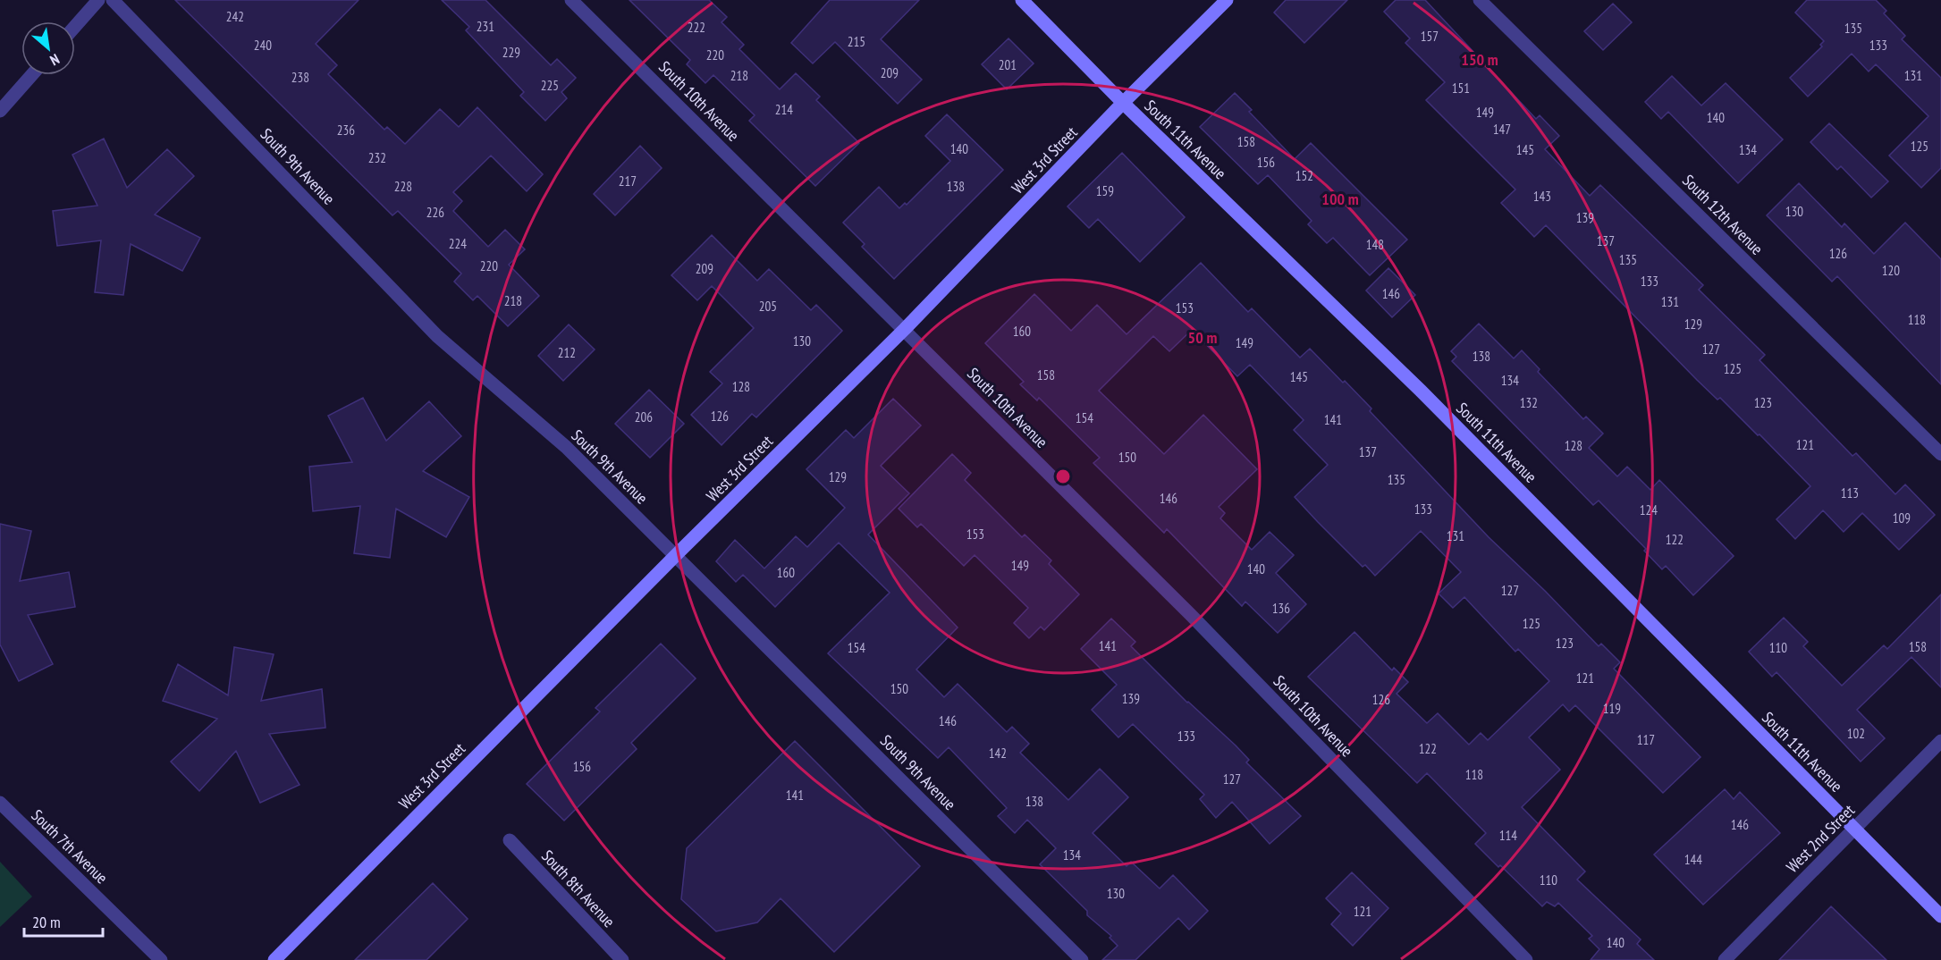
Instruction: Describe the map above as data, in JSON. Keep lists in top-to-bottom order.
{
  "streets": {
    "street": [
      "South 10th Avenue",
      "South 11th Avenue",
      "West 3rd Street",
      "South 9th Avenue",
      "South 12th Avenue",
      "West 2nd Street",
      "South 7th Avenue",
      "South 8th Avenue"
    ]
  },
  "crossings": [
    ["South 10th Avenue", "West 3rd Street"],
    ["South 11th Avenue", "West 3rd Street"],
    ["South 11th Avenue", "West 2nd Street"],
    ["West 3rd Street", "South 9th Avenue"]
  ],
  "house_numbers": [
    "242",
    "231",
    "222",
    "135",
    "157",
    "215",
    "240",
    "133",
    "229",
    "220",
    "201",
    "209",
    "218",
    "131",
    "238",
    "225",
    "151",
    "214",
    "149",
    "140",
    "147",
    "236",
    "158",
    "125",
    "140",
    "145",
    "134",
    "232",
    "156",
    "152",
    "217",
    "228",
    "138",
    "159",
    "143",
    "130",
    "226",
    "139",
    "137",
    "224",
    "148",
    "126",
    "135",
    "220",
    "209",
    "120",
    "133",
    "146",
    "218",
    "131",
    "205",
    "153",
    "118",
    "129",
    "160",
    "130",
    "149",
    "127",
    "212",
    "138",
    "125",
    "158",
    "145",
    "134",
    "128",
    "132",
    "123",
    "126",
    "206",
    "154",
    "141",
    "121",
    "128",
    "137",
    "150",
    "129",
    "135",
    "113",
    "146",
    "133",
    "124",
    "109",
    "153",
    "131",
    "122",
    "149",
    "140",
    "160",
    "127",
    "136",
    "125",
    "123",
    "141",
    "158",
    "154",
    "110",
    "121",
    "150",
    "139",
    "126",
    "119",
    "146",
    "102",
    "133",
    "117",
    "122",
    "142",
    "156",
    "118",
    "127",
    "141",
    "138",
    "146",
    "114",
    "134",
    "144",
    "110",
    "130",
    "121",
    "140"
  ],
  "scale_bar": "20 m",
  "north": "bottom right",
  "rings": ["150 m", "100 m", "50 m"]
}
